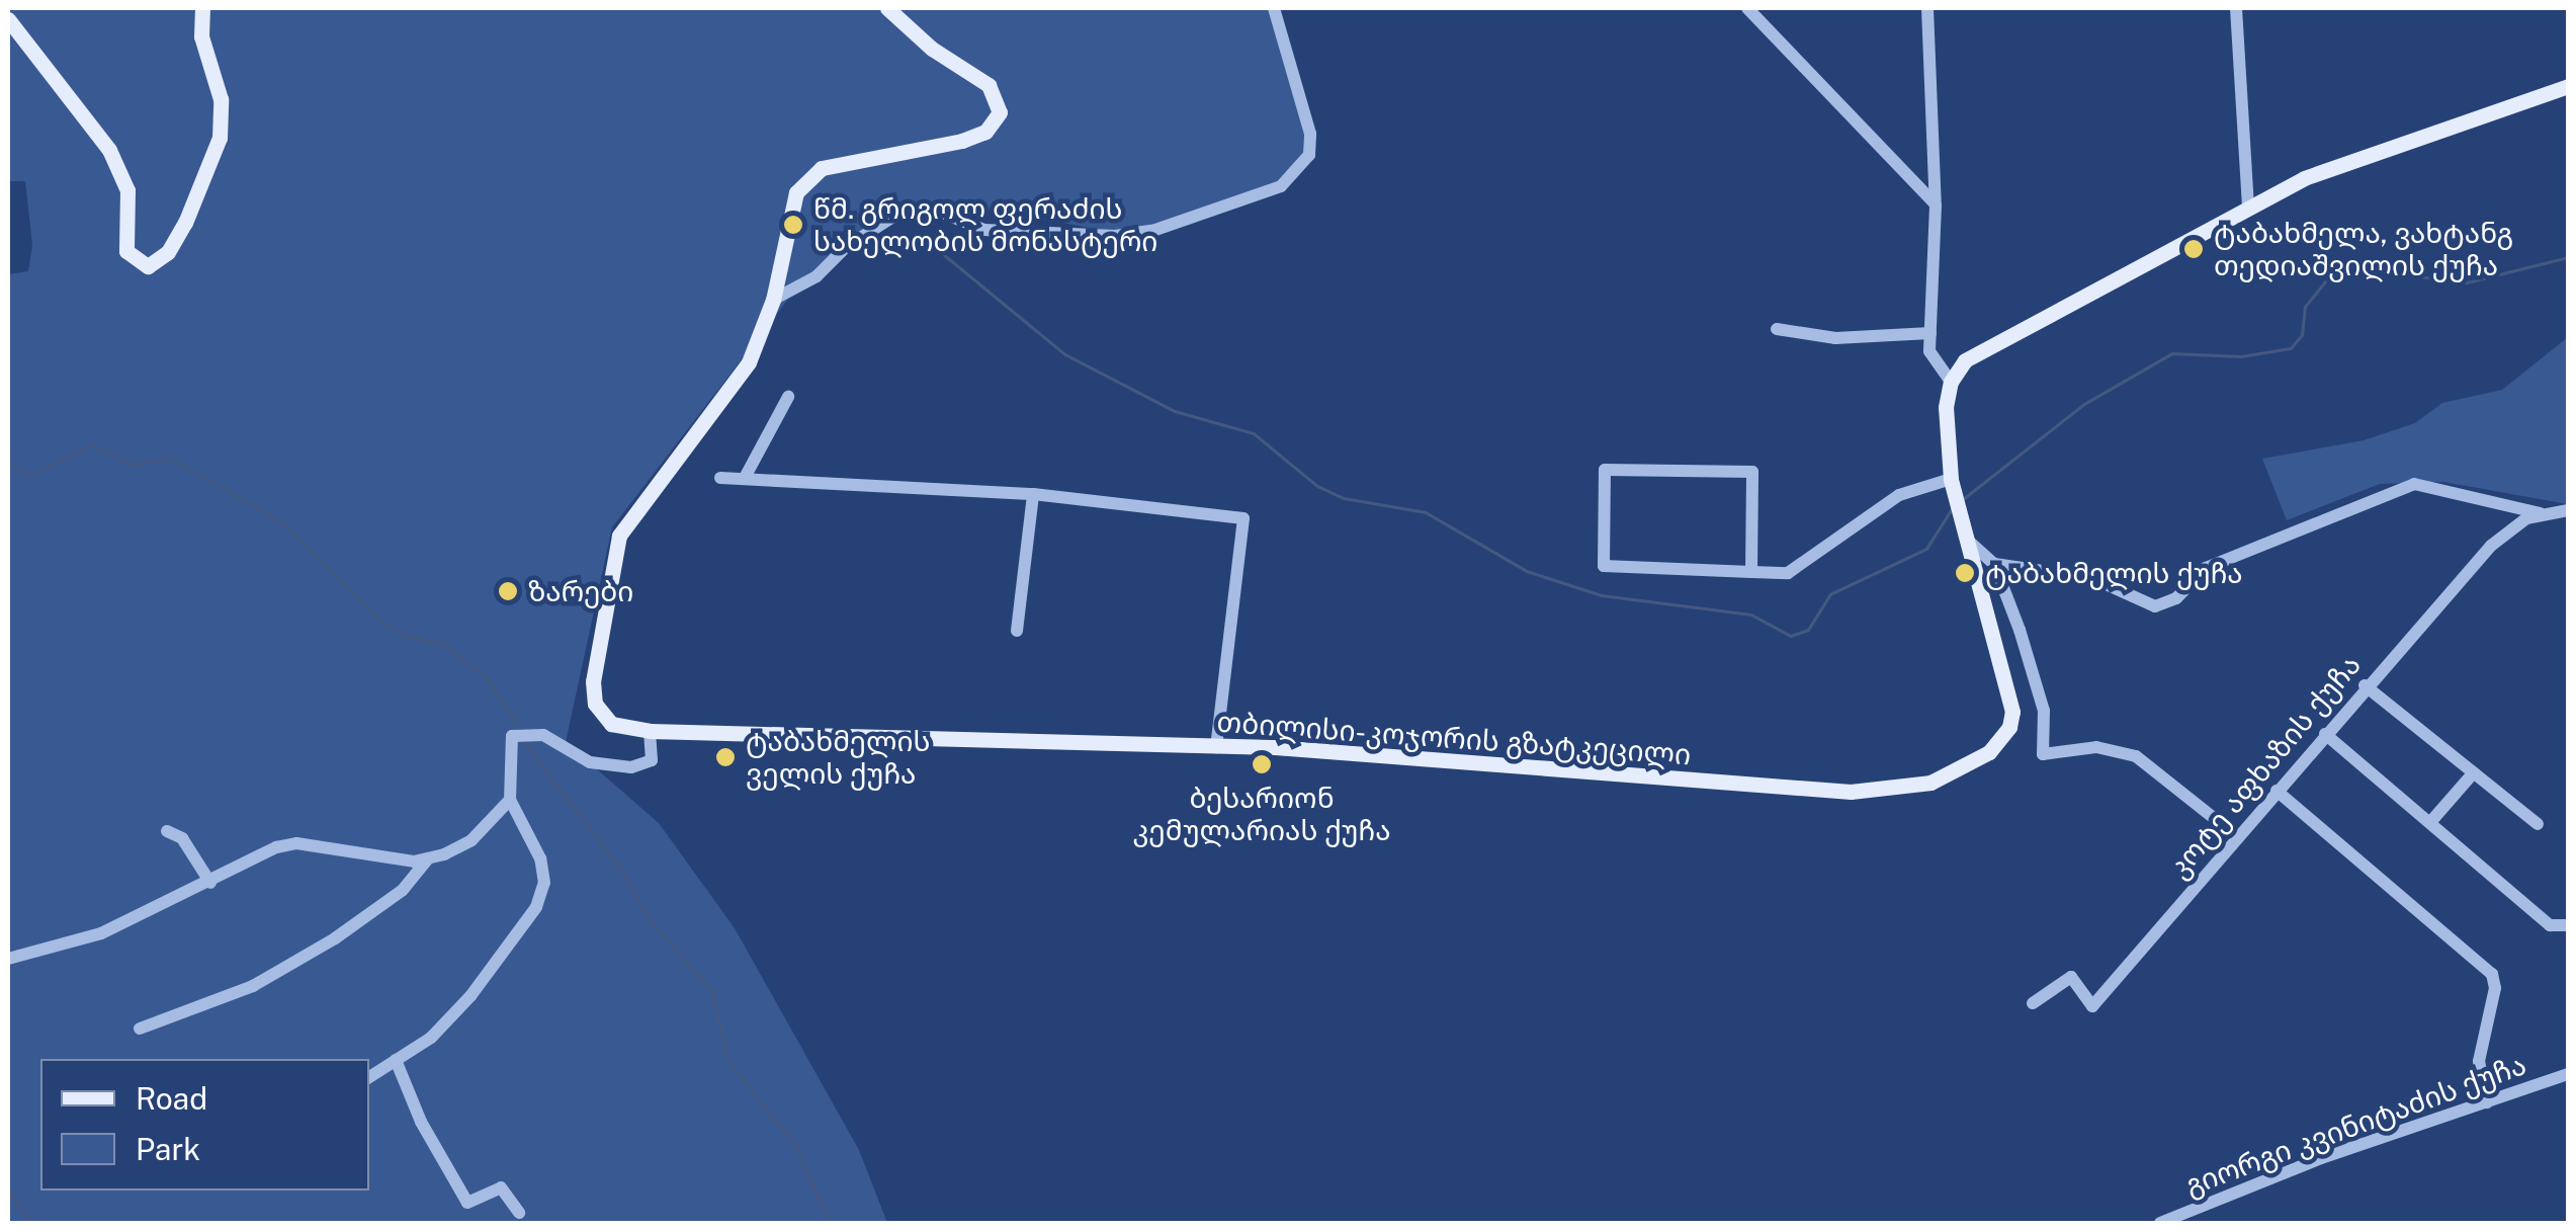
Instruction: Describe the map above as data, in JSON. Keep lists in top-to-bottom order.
{
  "streets": {
    "main road": ["თბილისი-კოჯორის გზატკეცილი"],
    "street": ["კოტე აფხაზის ქუჩა", "გიორგი კვინიტაძის ქუჩა"]
  },
  "places": [
    "წმ. გრიგოლ ფერაძის სახელობის მონასტერი",
    "ტაბახმელა, ვახტანგ თედიაშვილის ქუჩა",
    "ტაბახმელის ქუჩა",
    "ზარები",
    "ტაბახმელის ველის ქუჩა",
    "ბესარიონ კემულარიას ქუჩა"
  ],
  "legend": ["Road", "Park"]
}
